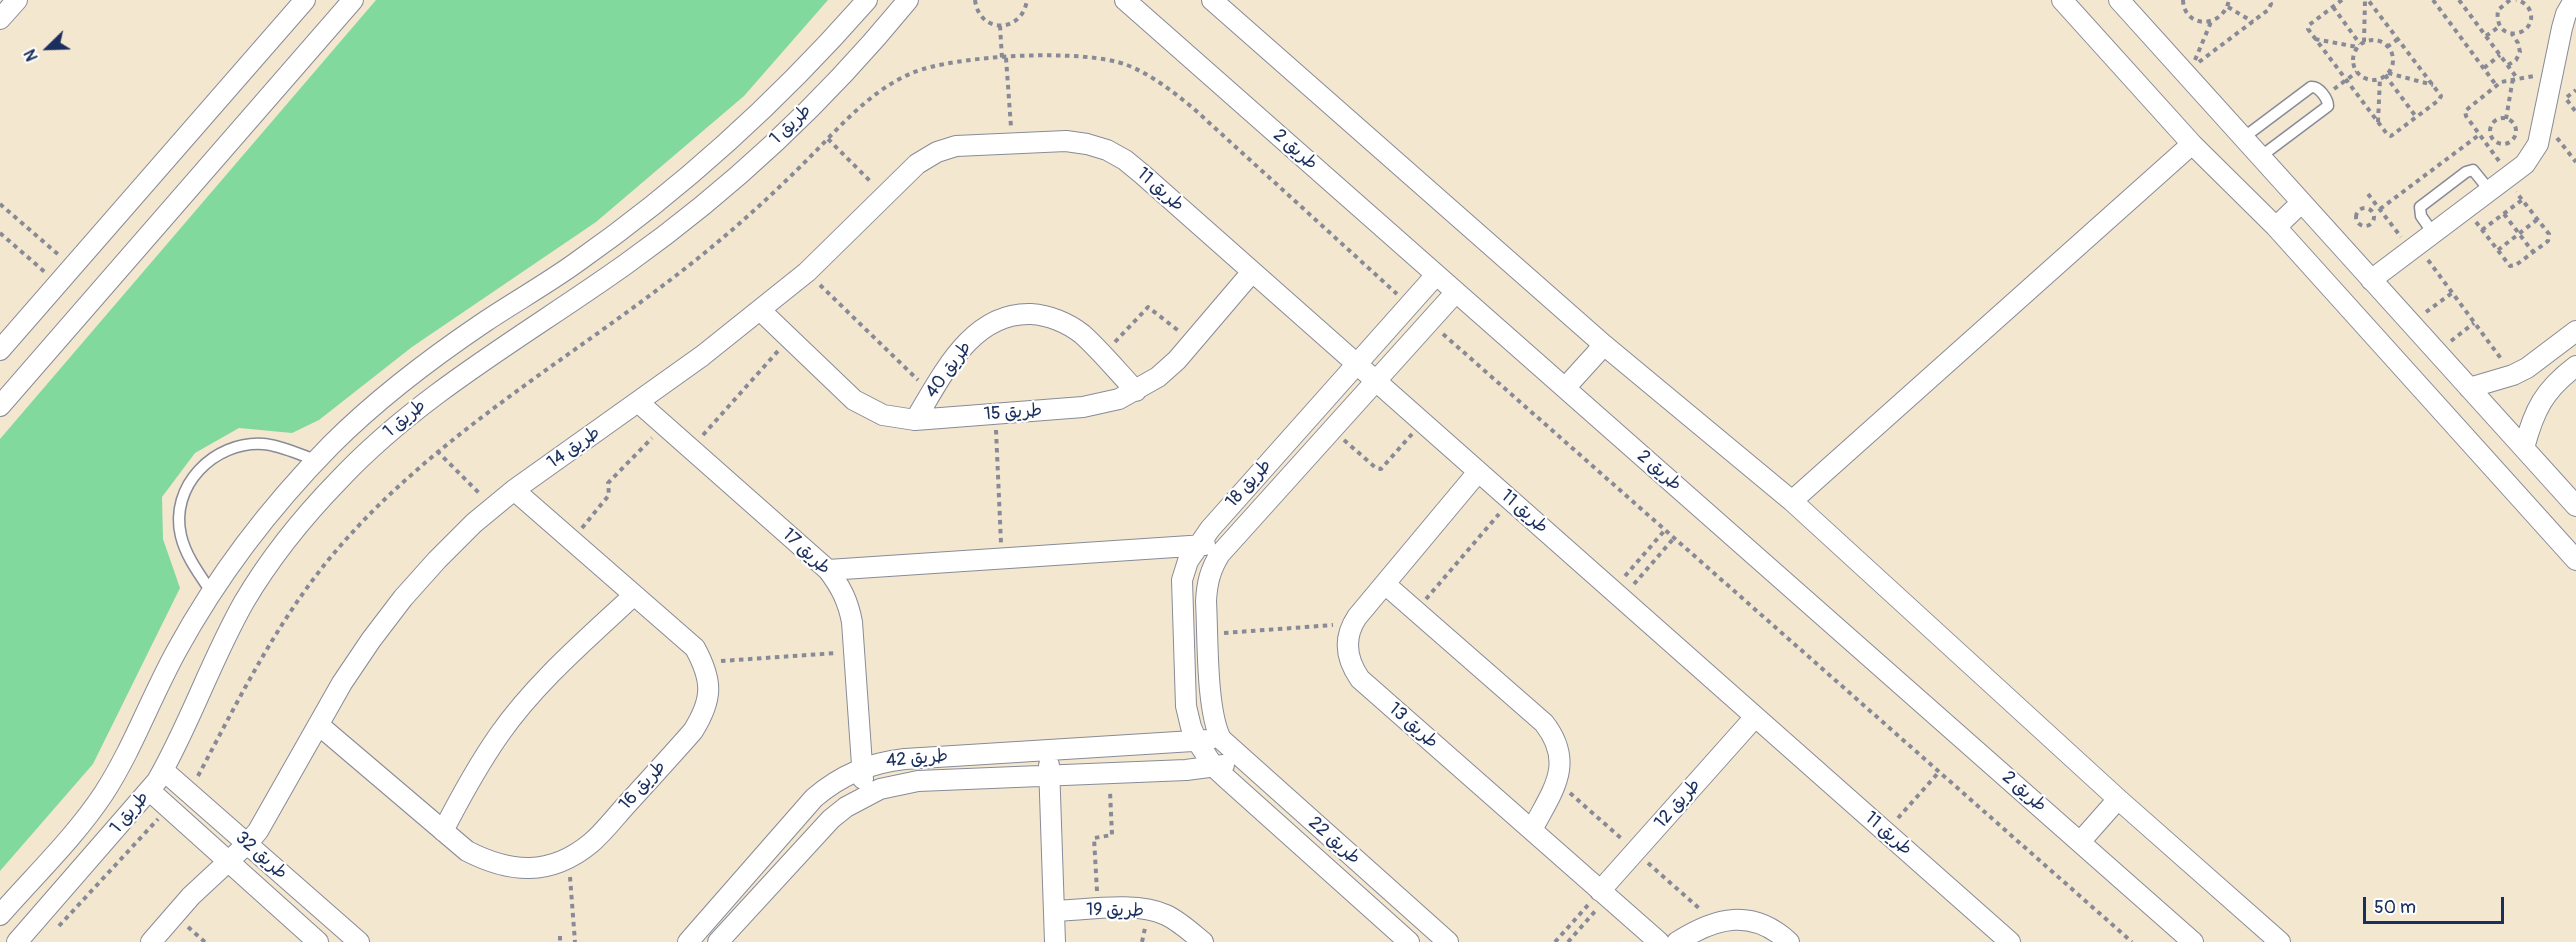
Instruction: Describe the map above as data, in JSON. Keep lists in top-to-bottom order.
{
  "streets": {
    "street": [
      "طريق 1",
      "طريق 2",
      "طريق 11",
      "طريق 40",
      "طريق 15",
      "طريق 14",
      "طريق 18",
      "طريق 17",
      "طريق 13",
      "طريق 42",
      "طريق 16",
      "طريق 12",
      "طريق 22",
      "طريق 32",
      "طريق 19"
    ]
  },
  "crossings": [
    ["طريق 1", "طريق 32"],
    ["طريق 2", "طريق 18"],
    ["طريق 11", "طريق 15"],
    ["طريق 11", "طريق 14"],
    ["طريق 11", "طريق 18"],
    ["طريق 11", "طريق 12"],
    ["طريق 40", "طريق 15"],
    ["طريق 15", "طريق 14"],
    ["طريق 14", "طريق 17"],
    ["طريق 14", "طريق 16"],
    ["طريق 14", "طريق 32"],
    ["طريق 18", "طريق 42"],
    ["طريق 18", "طريق 22"],
    ["طريق 17", "طريق 42"],
    ["طريق 13", "طريق 12"],
    ["طريق 42", "طريق 22"]
  ],
  "scale_bar": "50 m",
  "north": "bottom left"
}
